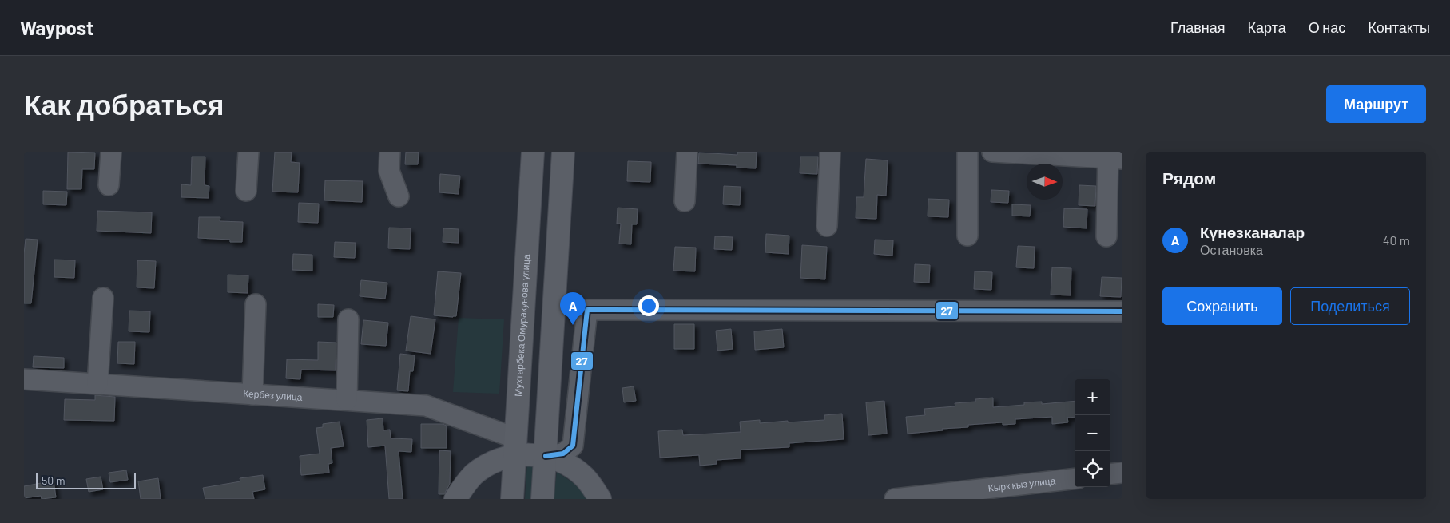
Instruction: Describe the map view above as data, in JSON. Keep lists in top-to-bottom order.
{
  "streets": {
    "main road": ["Мухтарбека Омуракунова улица"],
    "street": ["Кербез улица", "Кырк кыз улица"]
  },
  "crossings": [
    ["Мухтарбека Омуракунова улица", "Кербез улица"]
  ],
  "lines": ["transit line 27"],
  "scale_bar": "50 m",
  "north": "right",
  "page": {
    "header": "Waypost",
    "nav": [
      "Главная",
      "Карта",
      "О нас",
      "Контакты"
    ],
    "buttons": [
      "Маршрут",
      ["Сохранить", "Поделиться"]
    ],
    "title": "Как добраться",
    "heading": "Рядом",
    "list": [
      {
        "mark": "A",
        "name": "Күнөзканалар",
        "note": "Остановка",
        "value": "40 m"
      }
    ],
    "pins": "A",
    "map_buttons": ["+", "−"],
    "scale": "50 m"
  }
}
